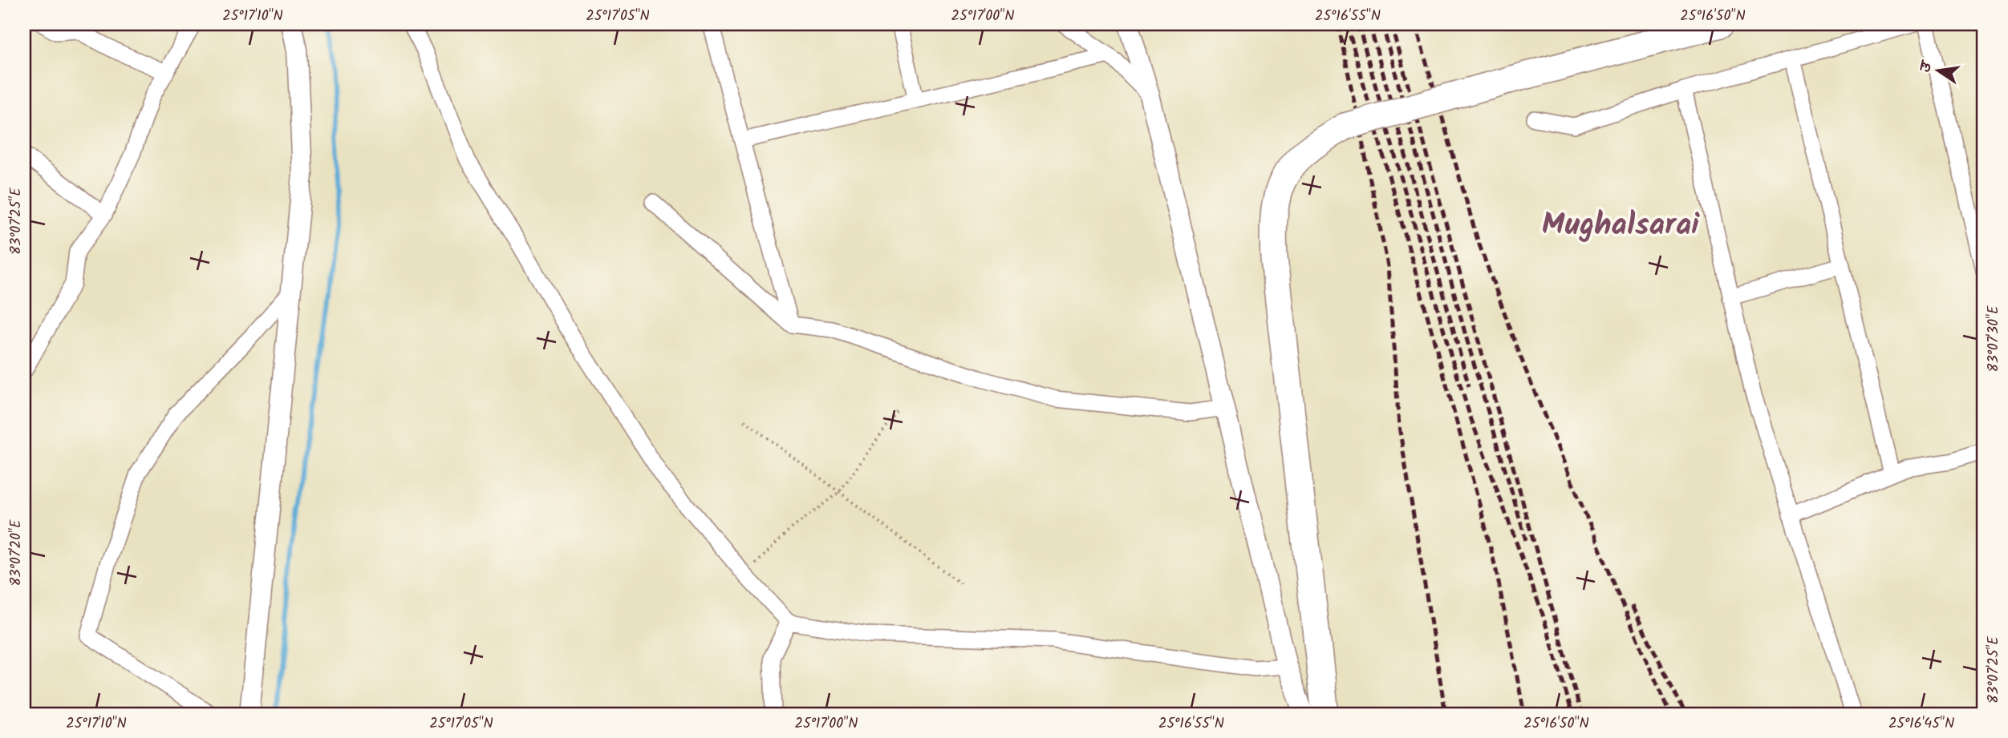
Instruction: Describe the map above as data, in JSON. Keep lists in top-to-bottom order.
{
  "districts": ["Mughalsarai"],
  "north": "left",
  "coordinates": [
    "25°17'10\"N",
    "25°17'05\"N",
    "25°17'00\"N",
    "25°16'55\"N",
    "25°16'50\"N",
    "83°07'25\"E",
    "83°07'30\"E",
    "83°07'20\"E",
    "25°16'45\"N"
  ]
}
